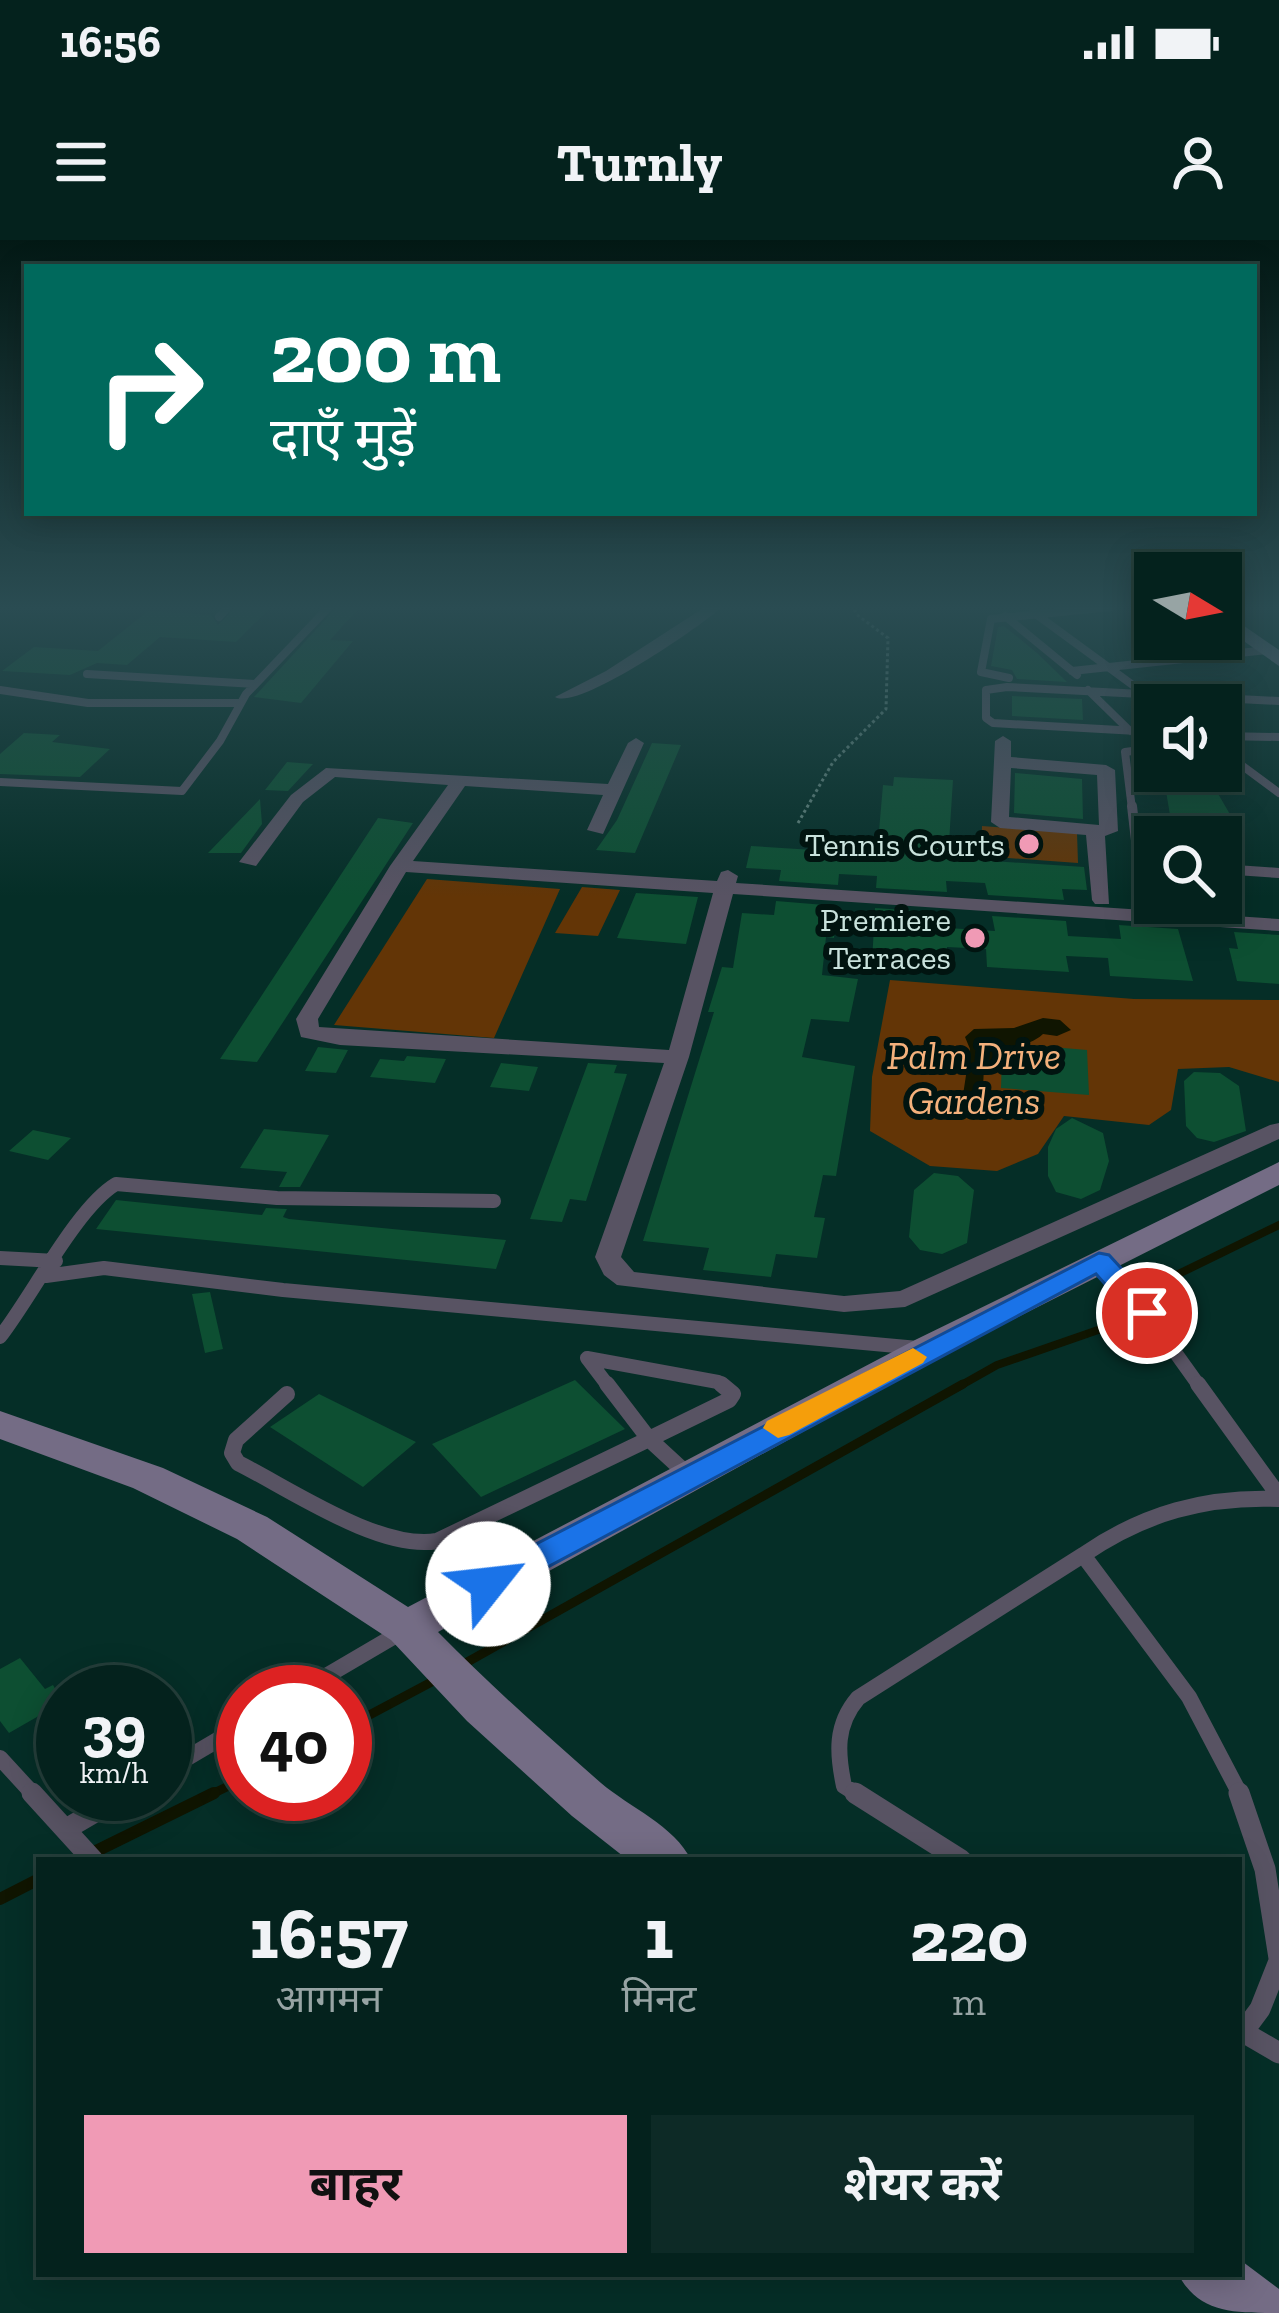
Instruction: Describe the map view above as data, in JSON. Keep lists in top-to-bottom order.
{
  "parks": ["Palm Drive Gardens"],
  "places": ["Tennis Courts", "Premiere Terraces"],
  "north": "right",
  "page": {
    "status": "16:56",
    "header": "Turnly",
    "turn": ["200 m", "दाएँ मुड़ें"],
    "speed": "39 km/h",
    "limit": "40",
    "eta": [
      "16:57",
      "आगमन",
      "1",
      "मिनट",
      "220",
      "m"
    ],
    "buttons": ["बाहर", "शेयर करें"]
  }
}
